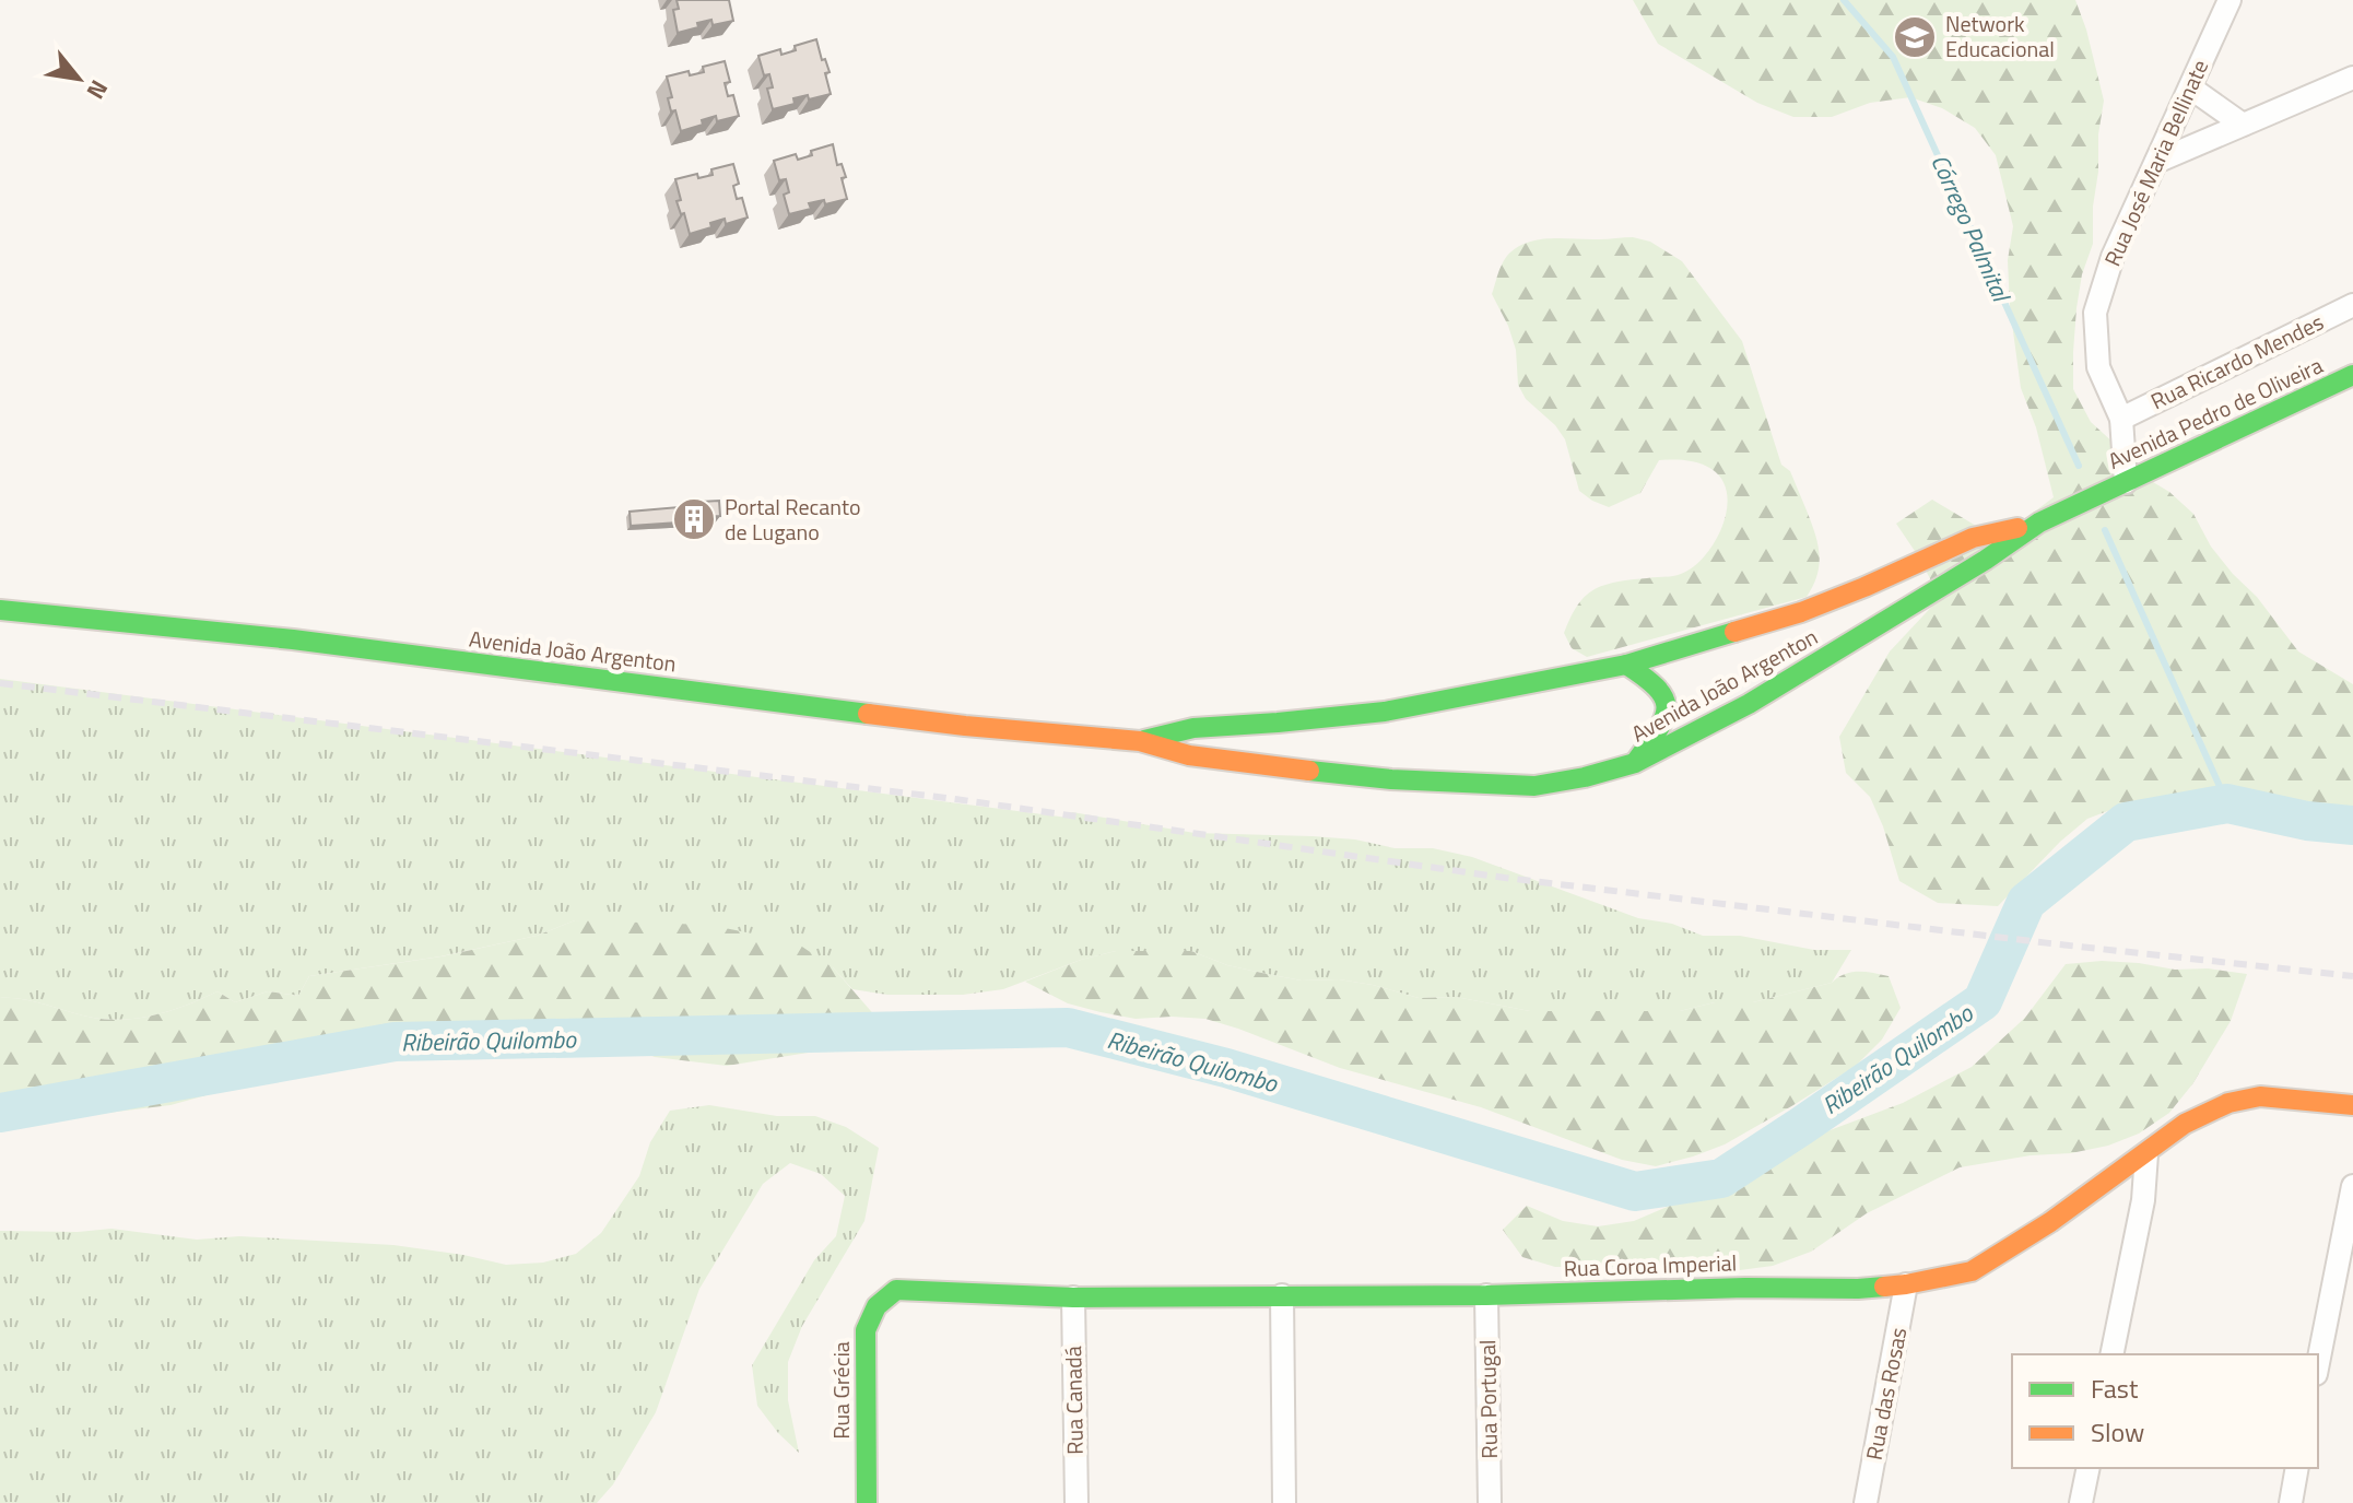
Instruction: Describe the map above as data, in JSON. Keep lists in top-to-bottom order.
{
  "streets": {
    "main road": [
      "Avenida Pedro de Oliveira",
      "Avenida João Argenton",
      "Rua Coroa Imperial",
      "Rua Grécia"
    ],
    "street": [
      "Rua José Maria Bellinate",
      "Rua Ricardo Mendes",
      "Rua das Rosas",
      "Rua Portugal",
      "Rua Canadá"
    ]
  },
  "crossings": [
    ["Rua José Maria Bellinate", "Rua Ricardo Mendes"],
    ["Rua José Maria Bellinate", "Avenida Pedro de Oliveira"],
    ["Avenida Pedro de Oliveira", "Avenida João Argenton"],
    ["Rua Coroa Imperial", "Rua Grécia"],
    ["Rua Coroa Imperial", "Rua das Rosas"],
    ["Rua Coroa Imperial", "Rua Portugal"],
    ["Rua Coroa Imperial", "Rua Canadá"]
  ],
  "water": ["Córrego Palmital", "Ribeirão Quilombo"],
  "places": {
    "school or university": ["Network Educacional"],
    "building": ["Portal Recanto de Lugano"]
  },
  "legend": ["Fast", "Slow"],
  "north": "bottom right"
}
